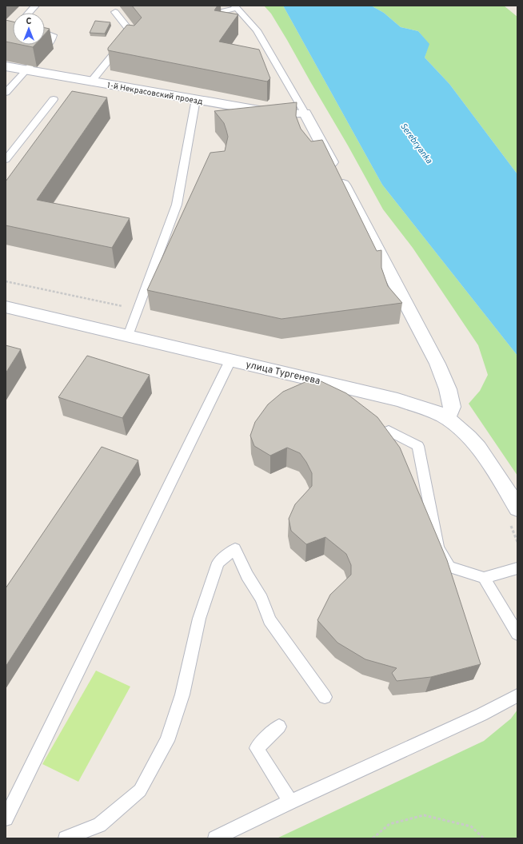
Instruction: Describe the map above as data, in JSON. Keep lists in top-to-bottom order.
{
  "streets": {
    "street": ["1-й Некрасовский проезд", "улица Тургенева"]
  },
  "water": ["Serebryanka"],
  "north": "top"
}
